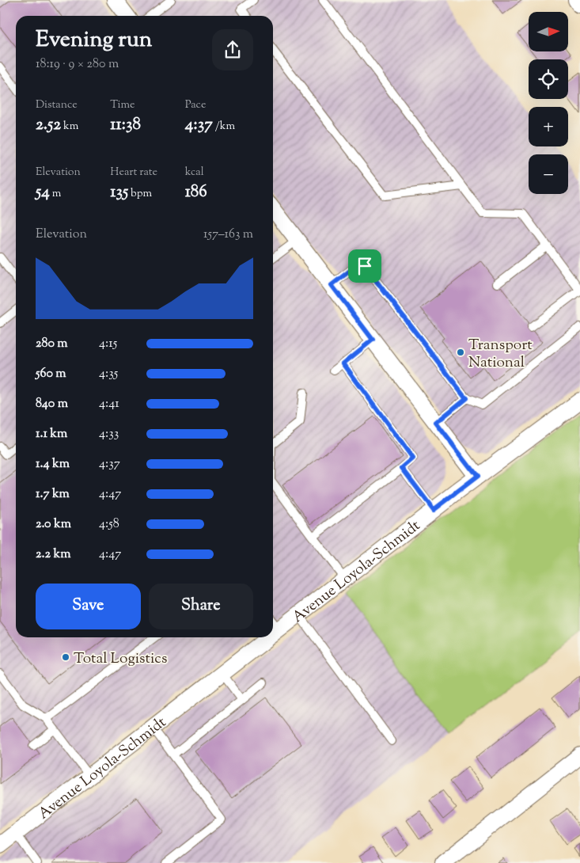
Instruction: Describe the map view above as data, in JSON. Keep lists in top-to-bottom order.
{
  "streets": {
    "street": ["Avenue Loyola-Schmidt"]
  },
  "places": ["Transport National", "Total Logistics"],
  "north": "right",
  "page": {
    "map_buttons": ["+", "−"],
    "heading": ["Evening run", "18:19 · 9 × 280 m"],
    "stats": [
      ["Distance", "2.52 km"],
      ["Time", "11:38"],
      ["Pace", "4:37 /km"],
      ["Elevation", "54 m"],
      ["Heart rate", "135 bpm"],
      ["kcal", "186"]
    ],
    "chart": ["Elevation", "157–163 m"],
    "list": [
      {
        "name": "280 m",
        "note": "4:15"
      },
      {
        "name": "560 m",
        "note": "4:35"
      },
      {
        "name": "840 m",
        "note": "4:41"
      },
      {
        "name": "1.1 km",
        "note": "4:33"
      },
      {
        "name": "1.4 km",
        "note": "4:37"
      },
      {
        "name": "1.7 km",
        "note": "4:47"
      },
      {
        "name": "2.0 km",
        "note": "4:58"
      },
      {
        "name": "2.2 km",
        "note": "4:47"
      }
    ],
    "buttons": ["Save", "Share"]
  }
}
